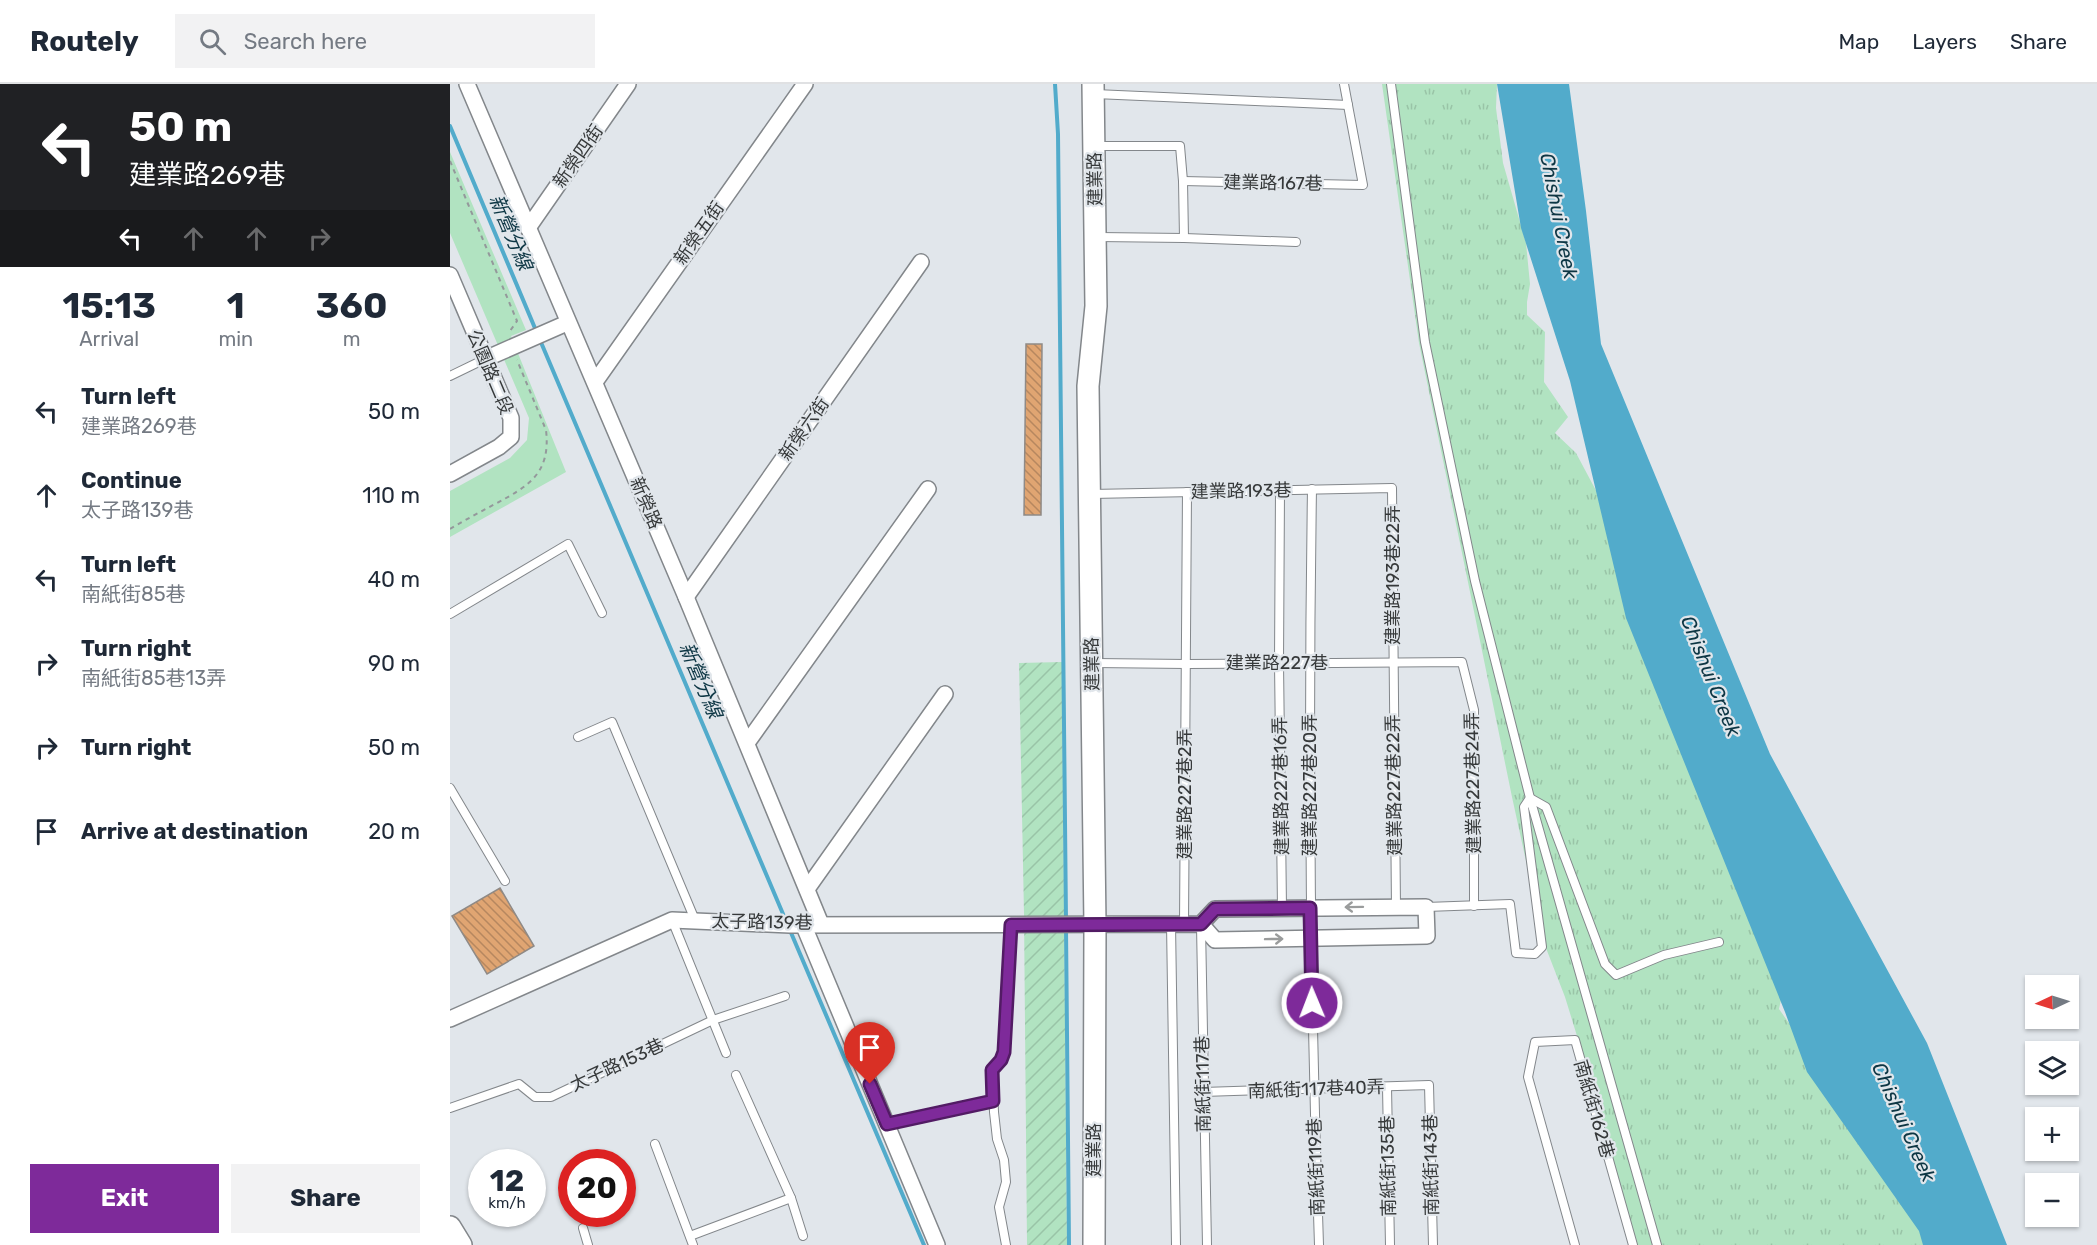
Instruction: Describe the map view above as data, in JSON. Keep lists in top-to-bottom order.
{
  "streets": {
    "street": [
      "新榮四街",
      "建業路",
      "新榮五街",
      "公園路二段",
      "新榮六街",
      "新榮路",
      "太子路139巷"
    ],
    "lane": [
      "建業路167巷",
      "建業路193巷",
      "建業路193巷22弄",
      "建業路227巷",
      "建業路227巷24弄",
      "建業路227巷20弄",
      "建業路227巷22弄",
      "建業路227巷16弄",
      "建業路227巷2弄",
      "太子路153巷",
      "南紙街117巷",
      "南紙街117巷40弄",
      "南紙街162巷",
      "南紙街143巷",
      "南紙街135巷",
      "南紙街119巷"
    ]
  },
  "crossings": [
    ["新榮四街", "新榮路"],
    ["建業路", "建業路193巷"],
    ["建業路", "建業路227巷"],
    ["建業路", "太子路139巷"],
    ["新榮五街", "新榮路"],
    ["新榮六街", "新榮路"],
    ["建業路193巷", "建業路193巷22弄"],
    ["建業路193巷", "建業路227巷20弄"],
    ["建業路193巷", "建業路227巷16弄"],
    ["建業路193巷", "建業路227巷2弄"],
    ["新榮路", "太子路139巷"],
    ["建業路193巷22弄", "建業路227巷"],
    ["建業路193巷22弄", "建業路227巷22弄"],
    ["建業路227巷", "建業路227巷24弄"],
    ["建業路227巷", "建業路227巷20弄"],
    ["建業路227巷", "建業路227巷22弄"],
    ["建業路227巷", "建業路227巷16弄"],
    ["建業路227巷", "建業路227巷2弄"],
    ["建業路227巷20弄", "南紙街119巷"],
    ["建業路227巷2弄", "太子路139巷"],
    ["建業路227巷2弄", "南紙街117巷"],
    ["太子路139巷", "南紙街117巷"],
    ["南紙街117巷", "南紙街117巷40弄"],
    ["南紙街117巷40弄", "南紙街143巷"],
    ["南紙街117巷40弄", "南紙街135巷"],
    ["南紙街117巷40弄", "南紙街119巷"]
  ],
  "water": ["Chishui Creek", "新營分線"],
  "north": "left",
  "page": {
    "header": "Routely",
    "search": "Search here",
    "nav": ["Map", "Layers", "Share"],
    "turn": ["50 m", "建業路269巷"],
    "eta": [
      "15:13",
      "Arrival",
      "1",
      "min",
      "360",
      "m"
    ],
    "list": [
      {
        "name": "Turn left",
        "note": "建業路269巷",
        "value": "50 m"
      },
      {
        "name": "Continue",
        "note": "太子路139巷",
        "value": "110 m"
      },
      {
        "name": "Turn left",
        "note": "南紙街85巷",
        "value": "40 m"
      },
      {
        "name": "Turn right",
        "note": "南紙街85巷13弄",
        "value": "90 m"
      },
      {
        "name": "Turn right",
        "value": "50 m"
      },
      {
        "name": "Arrive at destination",
        "value": "20 m"
      }
    ],
    "map_buttons": ["+", "−"],
    "speed": "12 km/h",
    "limit": "20",
    "buttons": ["Exit", "Share"]
  }
}
